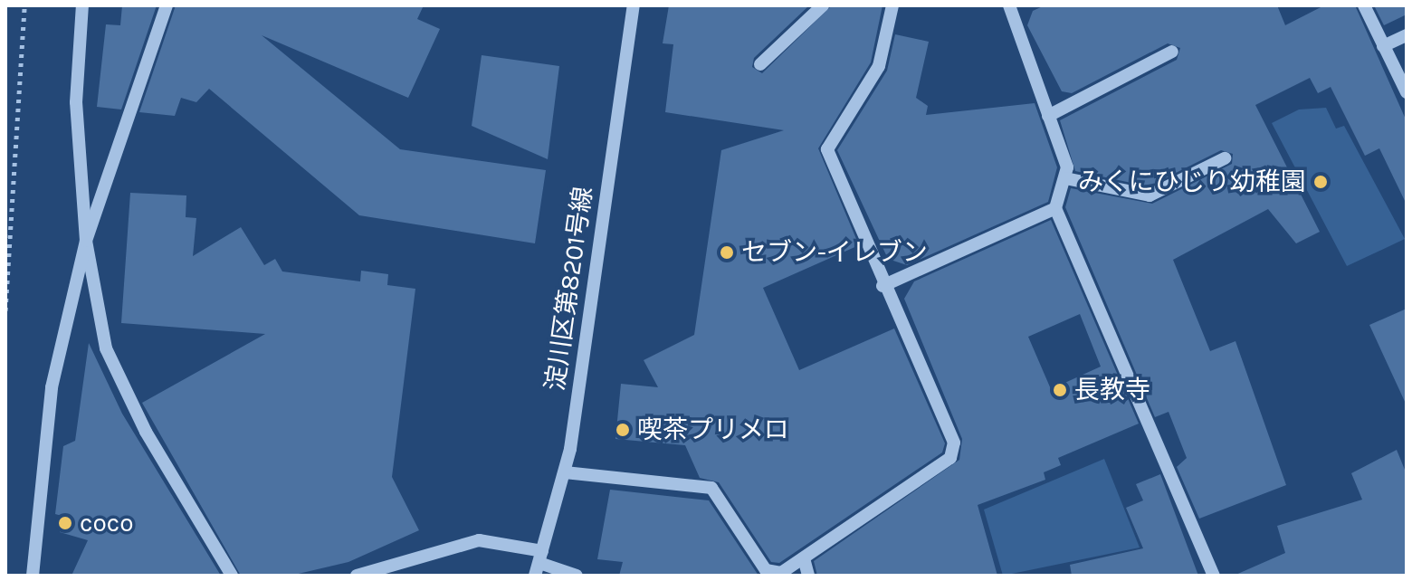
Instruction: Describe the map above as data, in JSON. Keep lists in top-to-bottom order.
{
  "streets": {
    "street": ["淀川区第8201号線"]
  },
  "places": [
    "みくにひじり幼稚園",
    "セブン-イレブン",
    "長教寺",
    "喫茶プリメロ",
    "coco"
  ]
}
